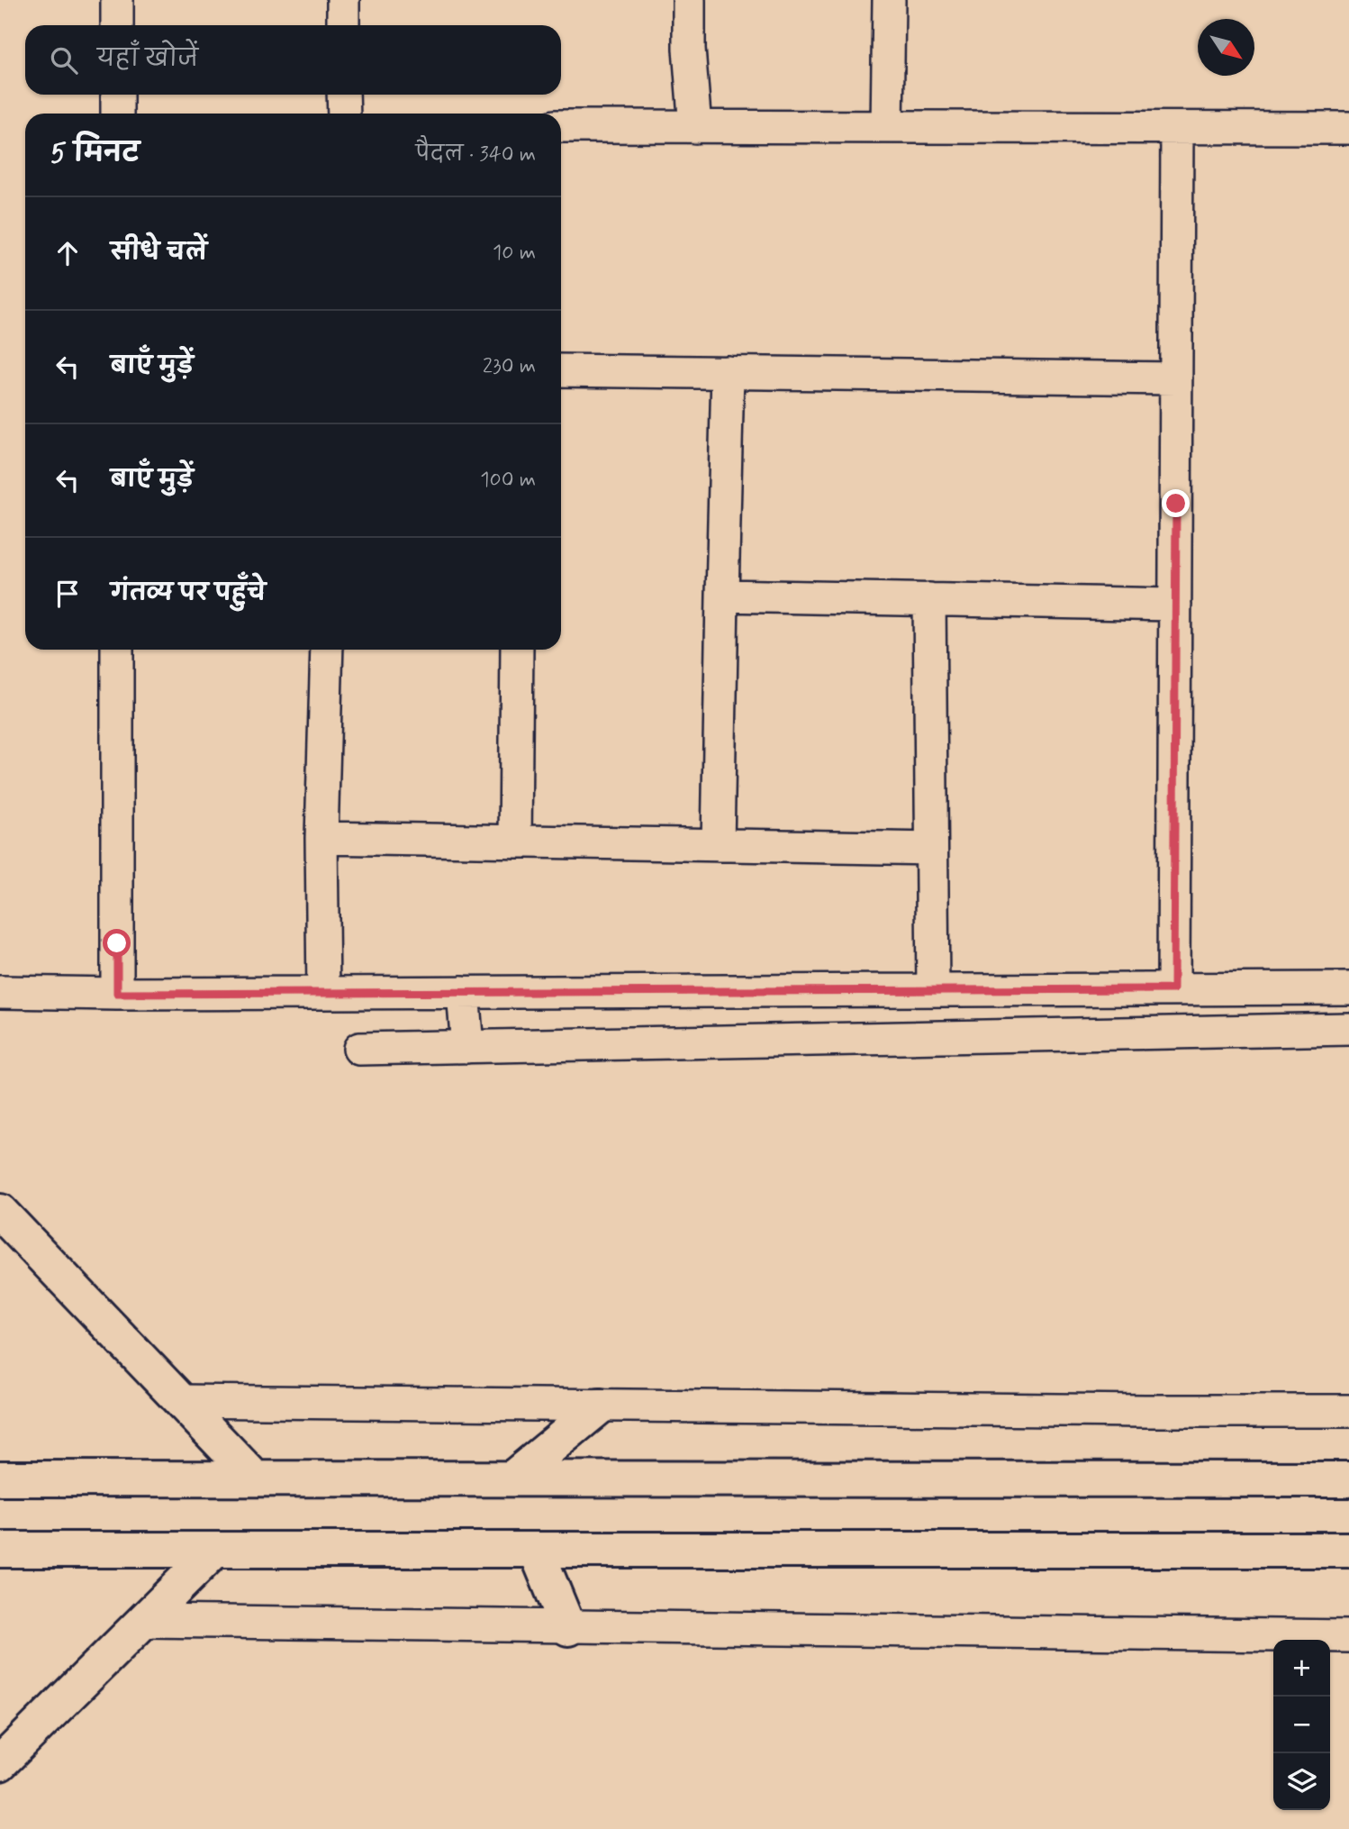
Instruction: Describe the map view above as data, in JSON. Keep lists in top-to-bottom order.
{
  "north": "bottom right",
  "page": {
    "search": "यहाँ खोजें",
    "heading": ["5 मिनट", "पैदल · 340 m"],
    "list": [
      ["सीधे चलें", "10 m"],
      ["बाएँ मुड़ें", "230 m"],
      ["बाएँ मुड़ें", "100 m"],
      "गंतव्य पर पहुँचे"
    ],
    "map_buttons": ["+", "−"]
  }
}
